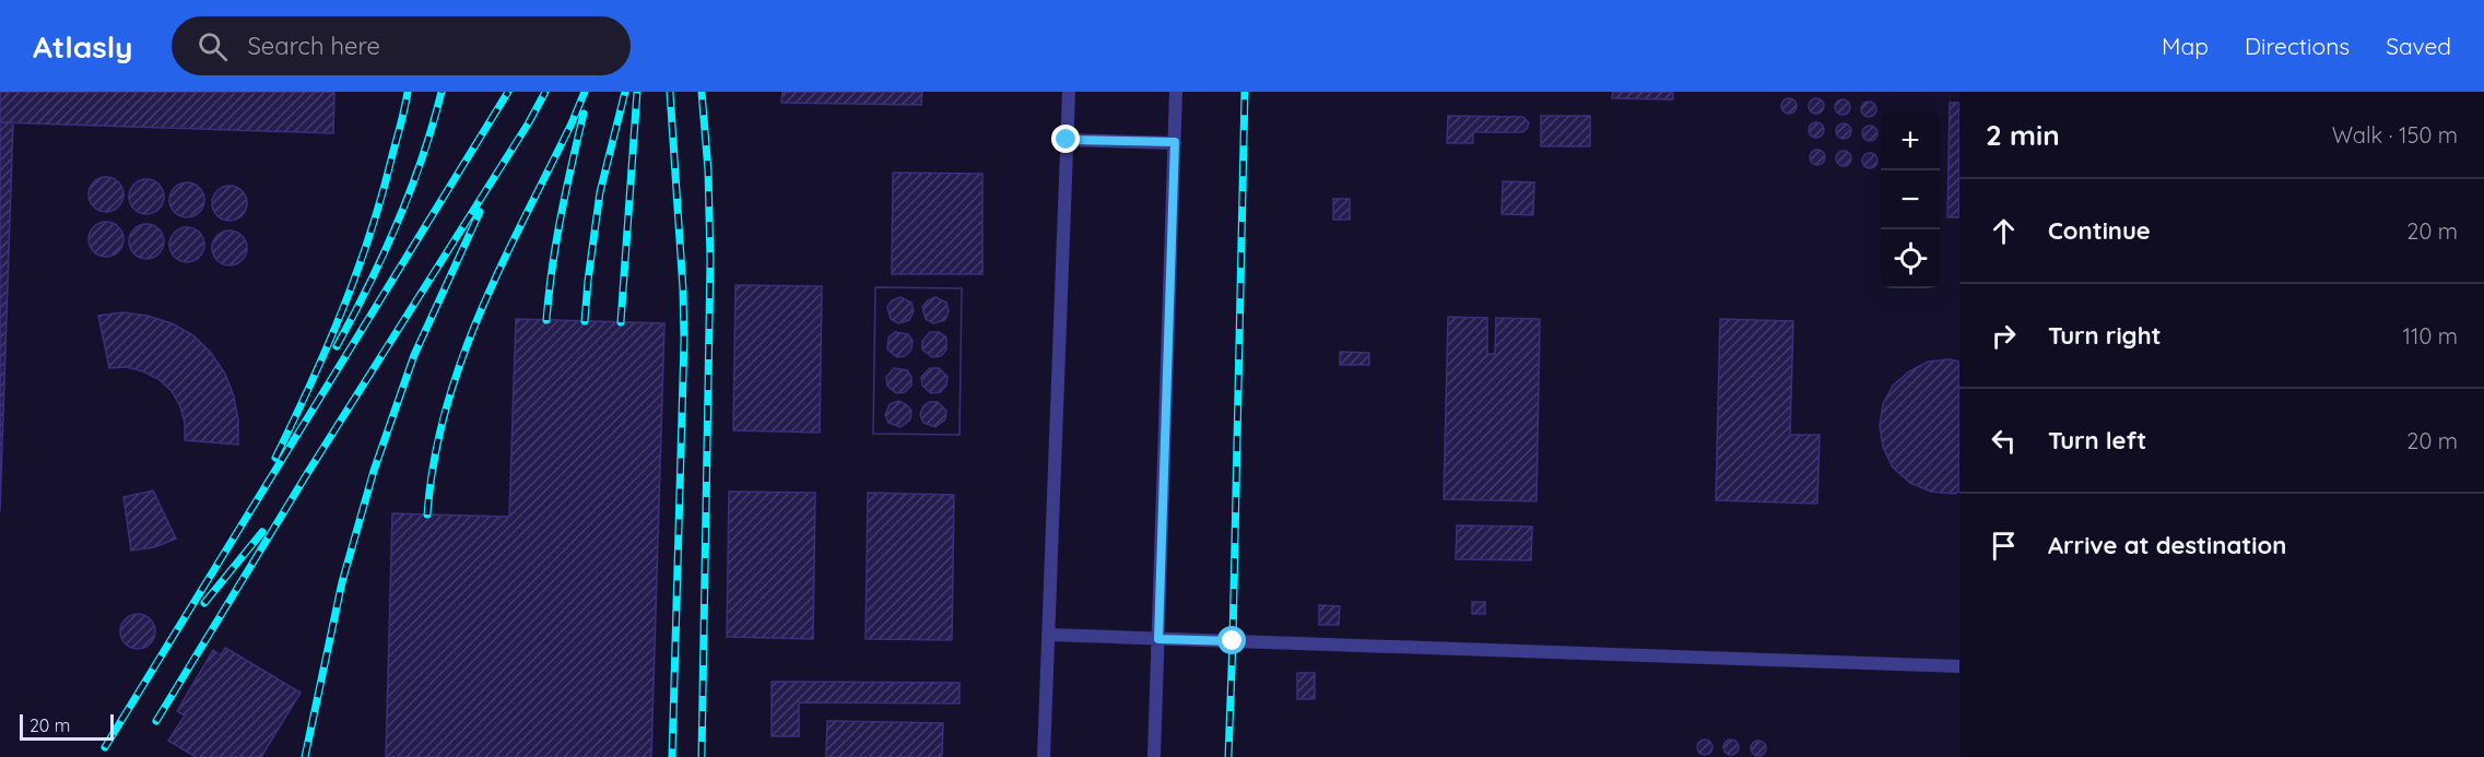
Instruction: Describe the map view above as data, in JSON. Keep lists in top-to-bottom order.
{
  "scale_bar": "20 m",
  "page": {
    "header": "Atlasly",
    "search": "Search here",
    "nav": ["Map", "Directions", "Saved"],
    "heading": ["2 min", "Walk · 150 m"],
    "map_buttons": ["+", "−"],
    "list": [
      ["Continue", "20 m"],
      ["Turn right", "110 m"],
      ["Turn left", "20 m"],
      "Arrive at destination"
    ],
    "scale": "20 m"
  }
}
